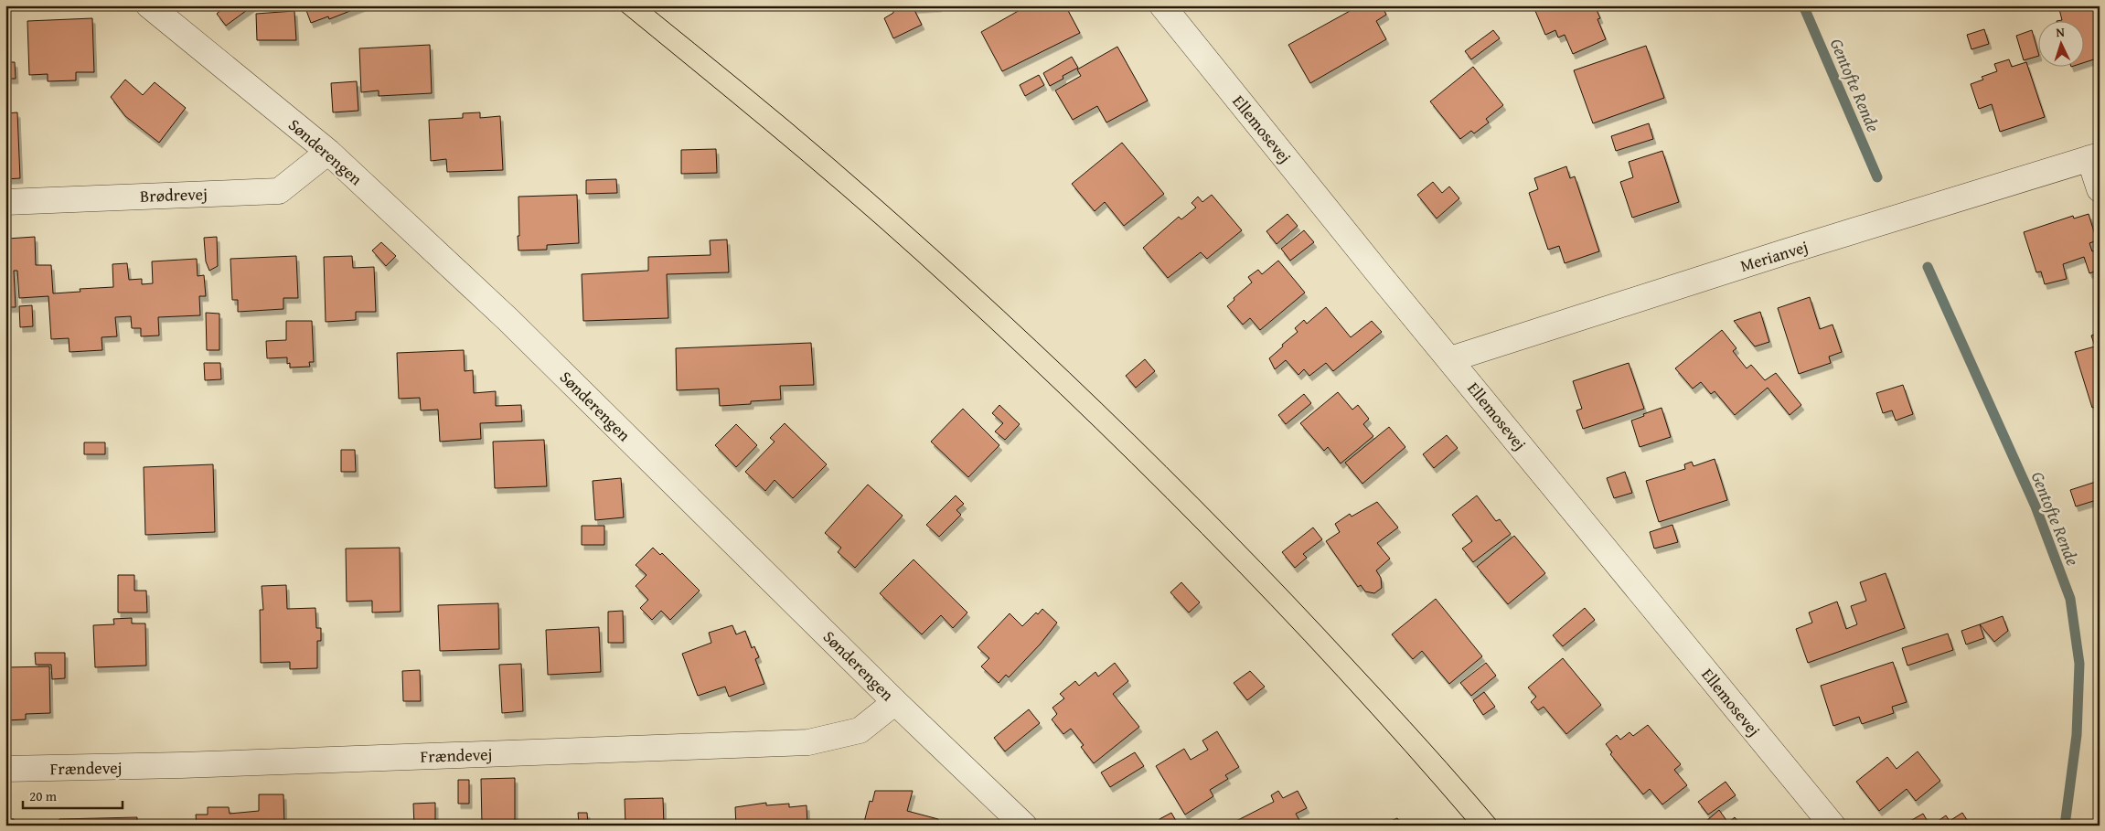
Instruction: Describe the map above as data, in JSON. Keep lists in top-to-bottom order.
{
  "streets": {
    "street": [
      "Ellemosevej",
      "Sønderengen",
      "Brødrevej",
      "Merianvej",
      "Frændevej"
    ]
  },
  "crossings": [
    ["Ellemosevej", "Merianvej"],
    ["Sønderengen", "Brødrevej"],
    ["Sønderengen", "Frændevej"]
  ],
  "water": ["Gentofte Rende"],
  "scale_bar": "20 m",
  "north": "top"
}
